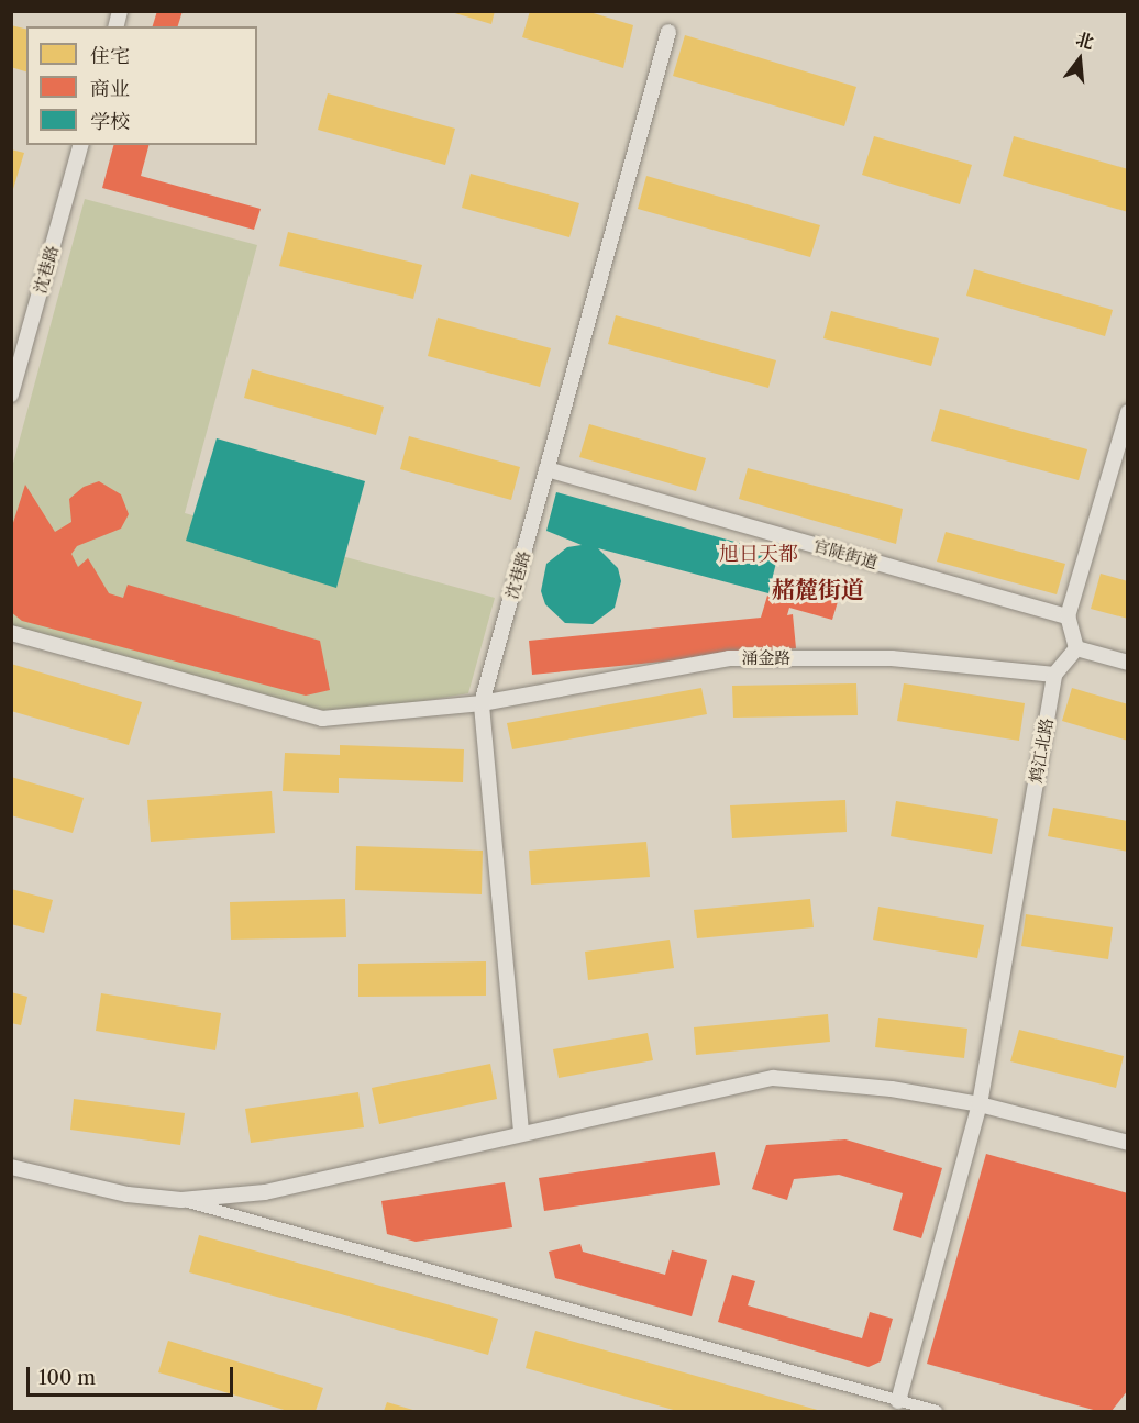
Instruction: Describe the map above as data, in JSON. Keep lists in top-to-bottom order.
{
  "streets": {
    "street": [
      "沈巷路",
      "官陡街道",
      "涌金路",
      "鸩江北路"
    ]
  },
  "crossings": [
    ["沈巷路", "官陡街道"],
    ["沈巷路", "涌金路"],
    ["涌金路", "鸩江北路"]
  ],
  "districts": ["旭日天都", "赭麓街道"],
  "legend": ["住宅", "商业", "学校"],
  "scale_bar": "100 m",
  "north": "top"
}
